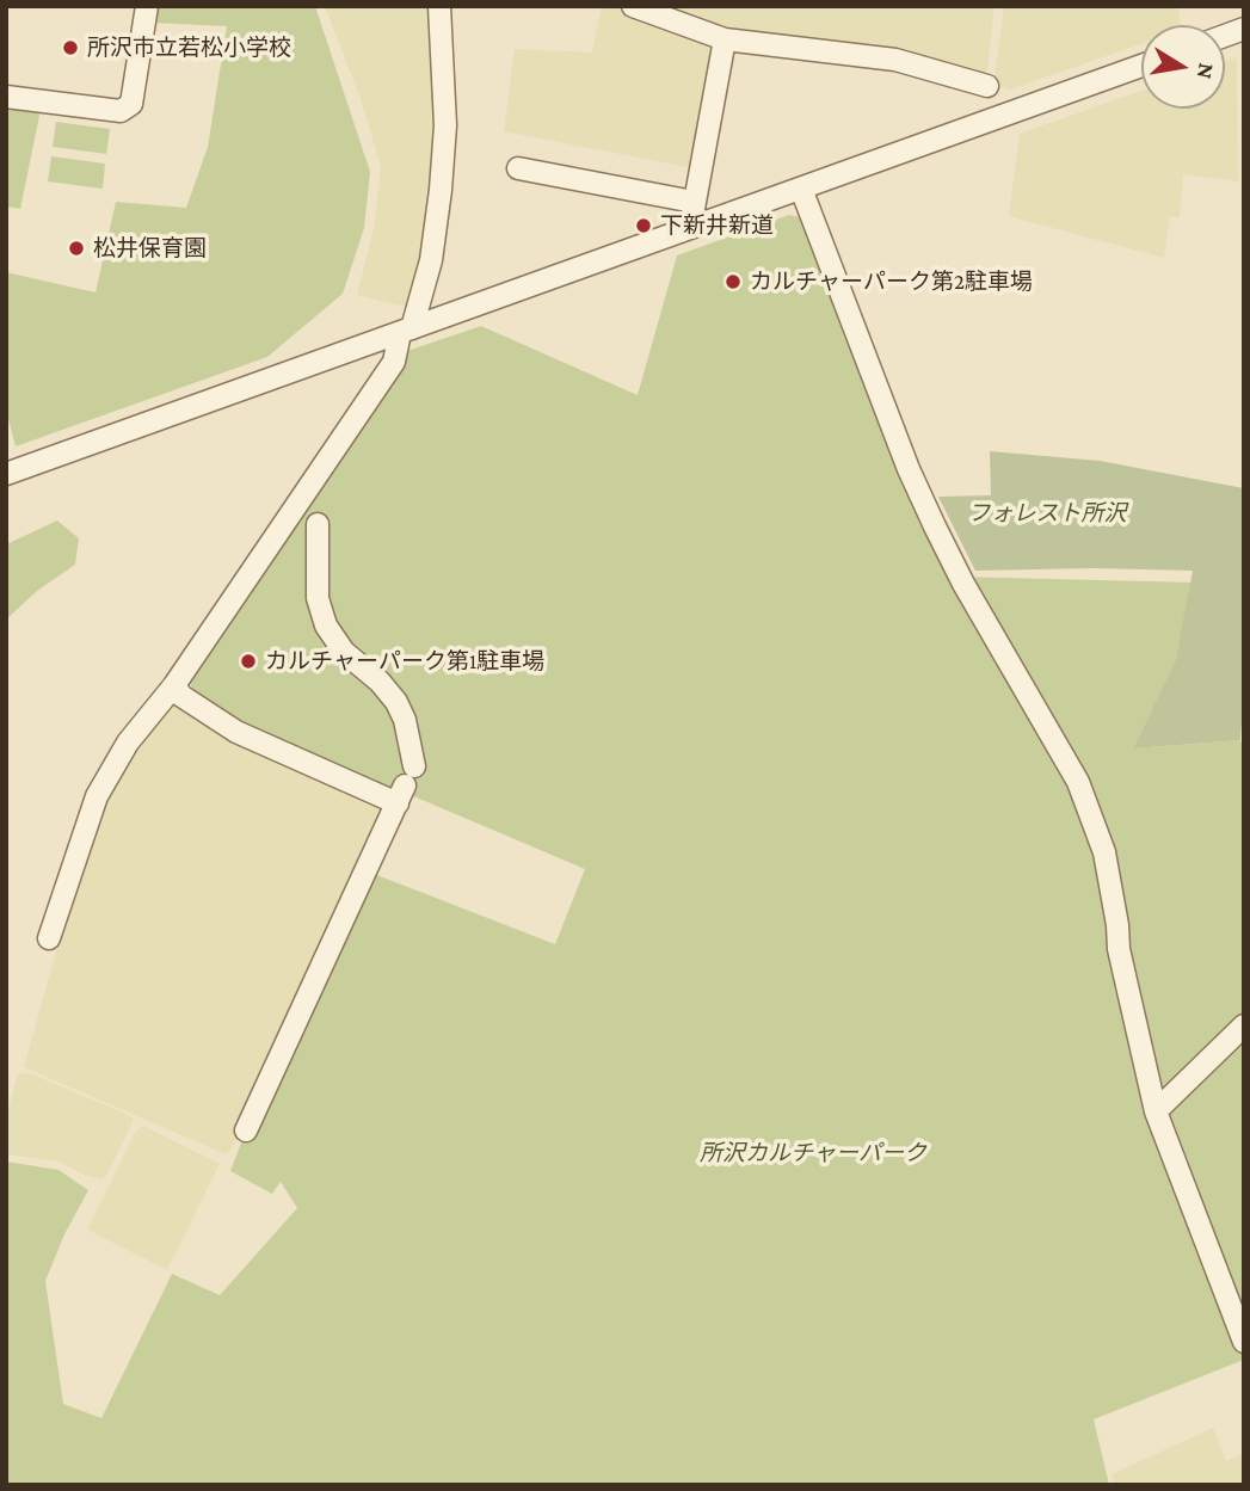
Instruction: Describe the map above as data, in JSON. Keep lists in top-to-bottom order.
{
  "parks": ["フォレスト所沢", "所沢カルチャーパーク"],
  "places": [
    "所沢市立若松小学校",
    "下新井新道",
    "松井保育園",
    "カルチャーパーク第2駐車場",
    "カルチャーパーク第1駐車場"
  ],
  "north": "right"
}
